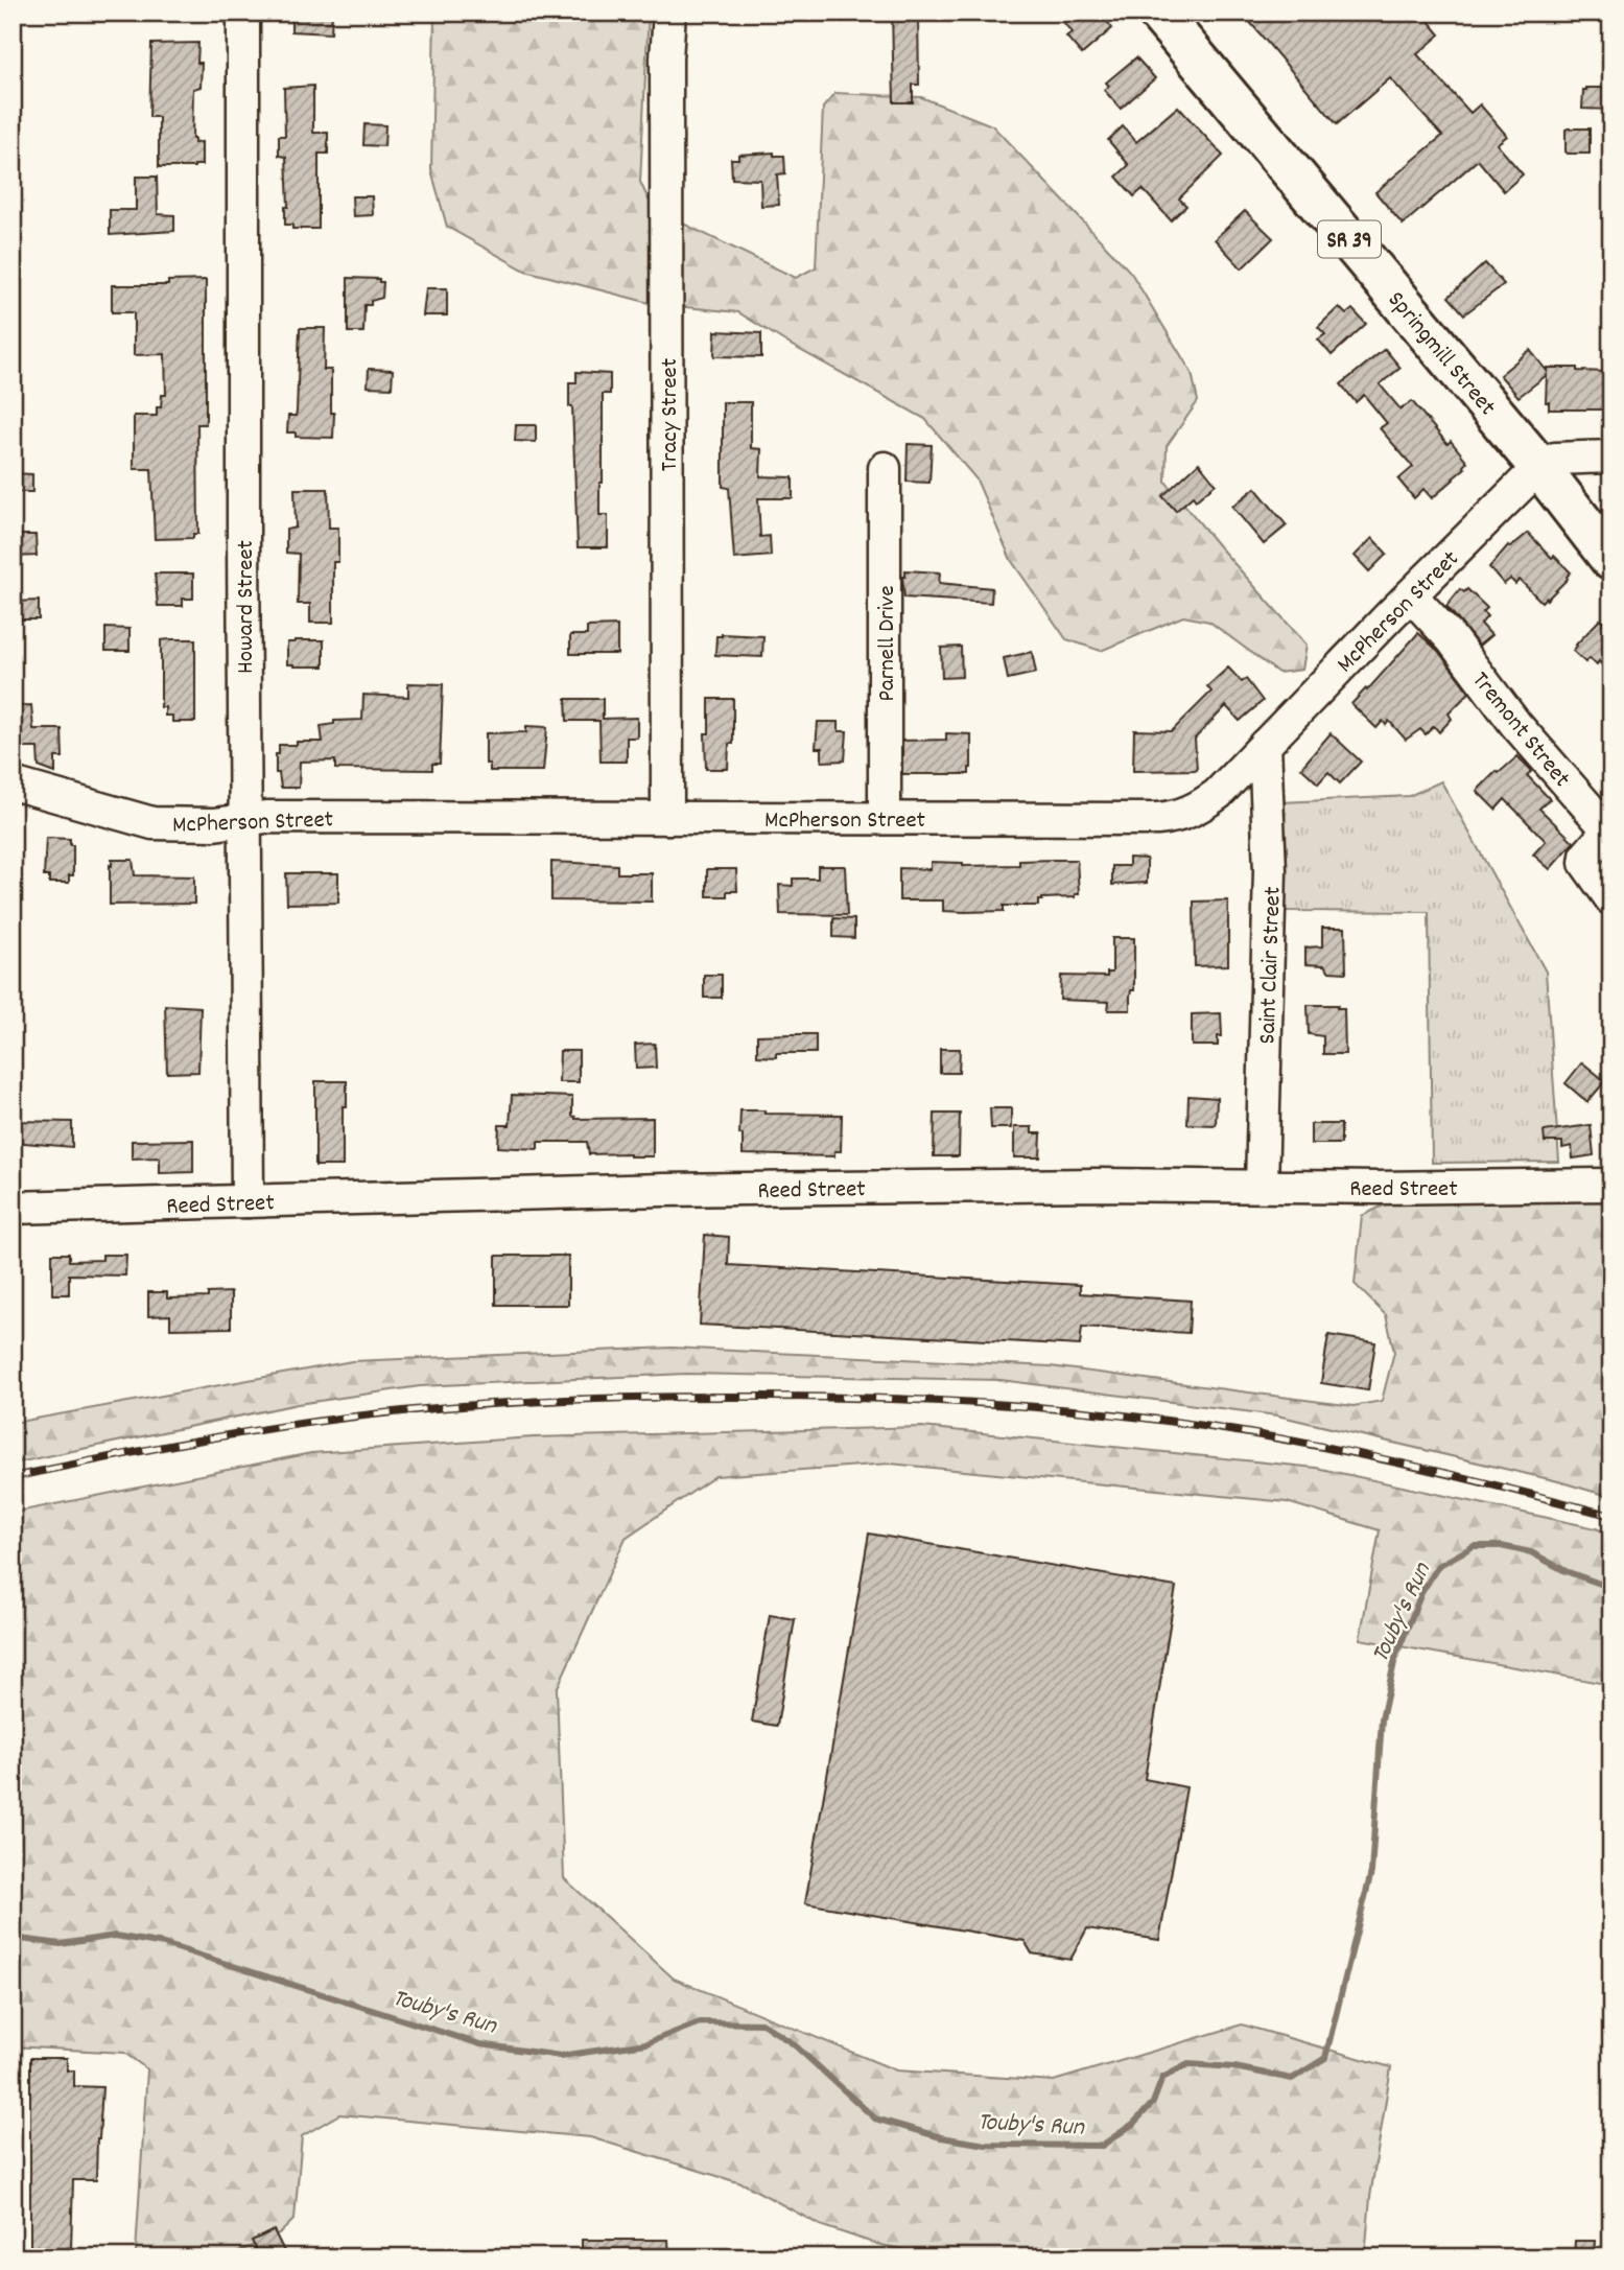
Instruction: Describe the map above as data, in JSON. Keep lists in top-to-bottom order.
{
  "streets": {
    "main road": ["SR 39", "Springmill Street"],
    "street": [
      "Tracy Street",
      "Howard Street",
      "McPherson Street",
      "Parnell Drive",
      "Tremont Street",
      "Saint Clair Street",
      "Reed Street"
    ]
  },
  "crossings": [
    ["Springmill Street", "McPherson Street"],
    ["Tracy Street", "McPherson Street"],
    ["Howard Street", "McPherson Street"],
    ["Howard Street", "Reed Street"],
    ["McPherson Street", "Parnell Drive"],
    ["McPherson Street", "Tremont Street"],
    ["McPherson Street", "Saint Clair Street"],
    ["Saint Clair Street", "Reed Street"]
  ],
  "water": ["Touby's Run"]
}
